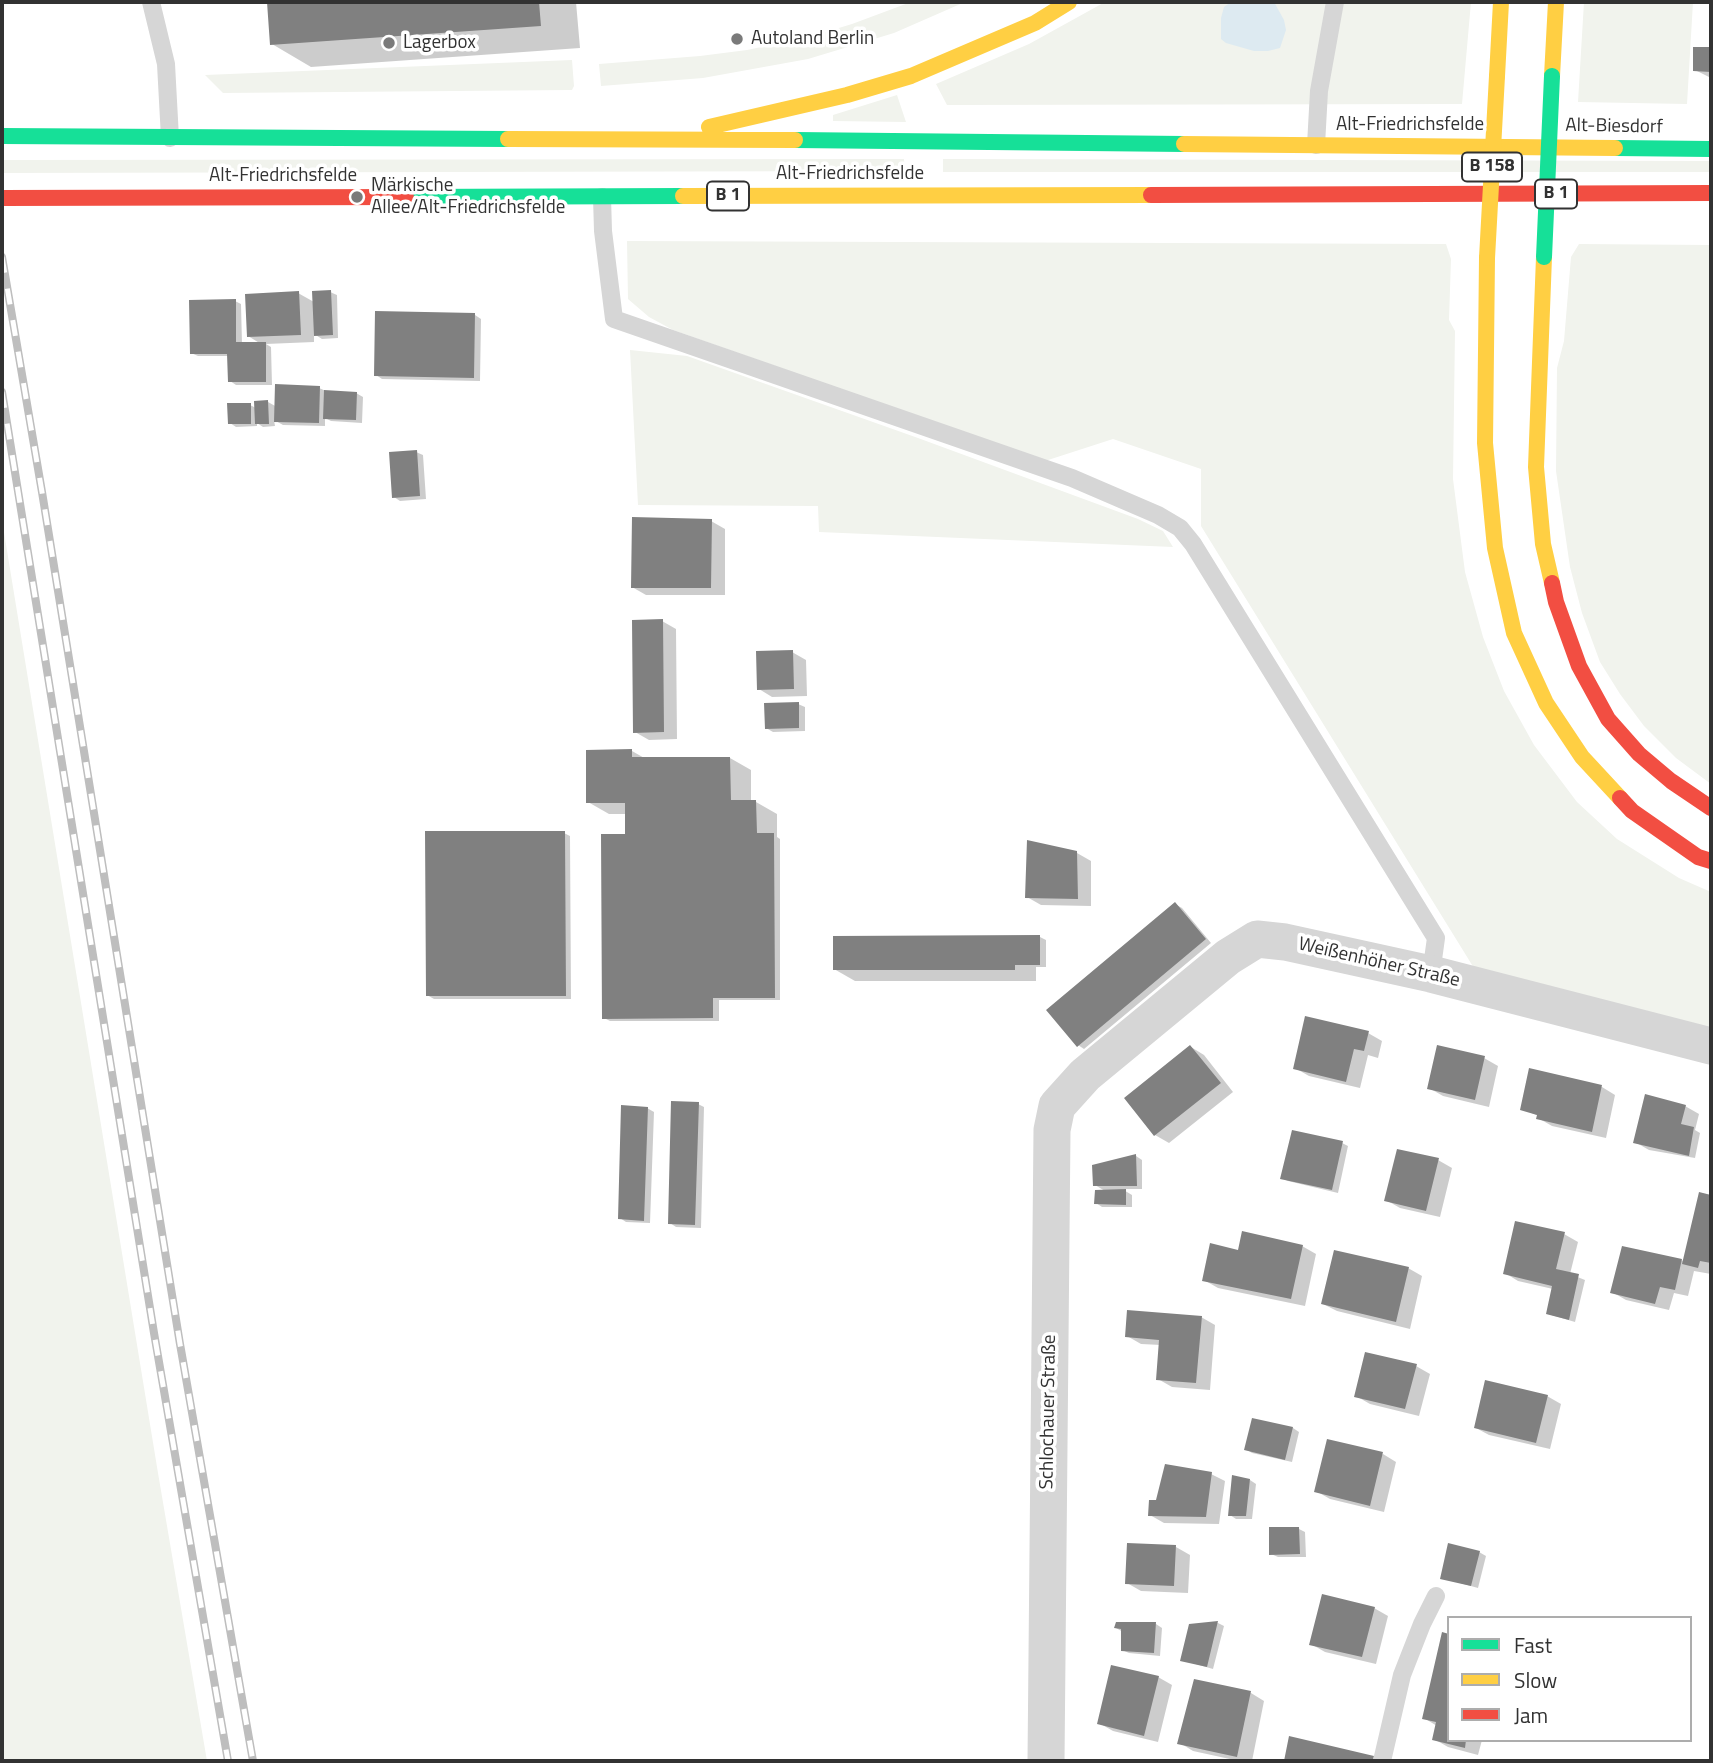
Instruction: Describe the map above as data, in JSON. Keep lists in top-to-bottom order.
{
  "streets": {
    "main road": [
      "Alt-Friedrichsfelde",
      "Alt-Biesdorf",
      "B 158",
      "B 1"
    ],
    "street": ["Weißenhöher Straße", "Schlochauer Straße"]
  },
  "crossings": [
    ["Alt-Friedrichsfelde", "Alt-Biesdorf"],
    ["Alt-Friedrichsfelde", "B 1"],
    ["Weißenhöher Straße", "Schlochauer Straße"]
  ],
  "places": ["Autoland Berlin", "Lagerbox", "Märkische Allee/Alt-Friedrichsfelde"],
  "legend": ["Fast", "Slow", "Jam"]
}
